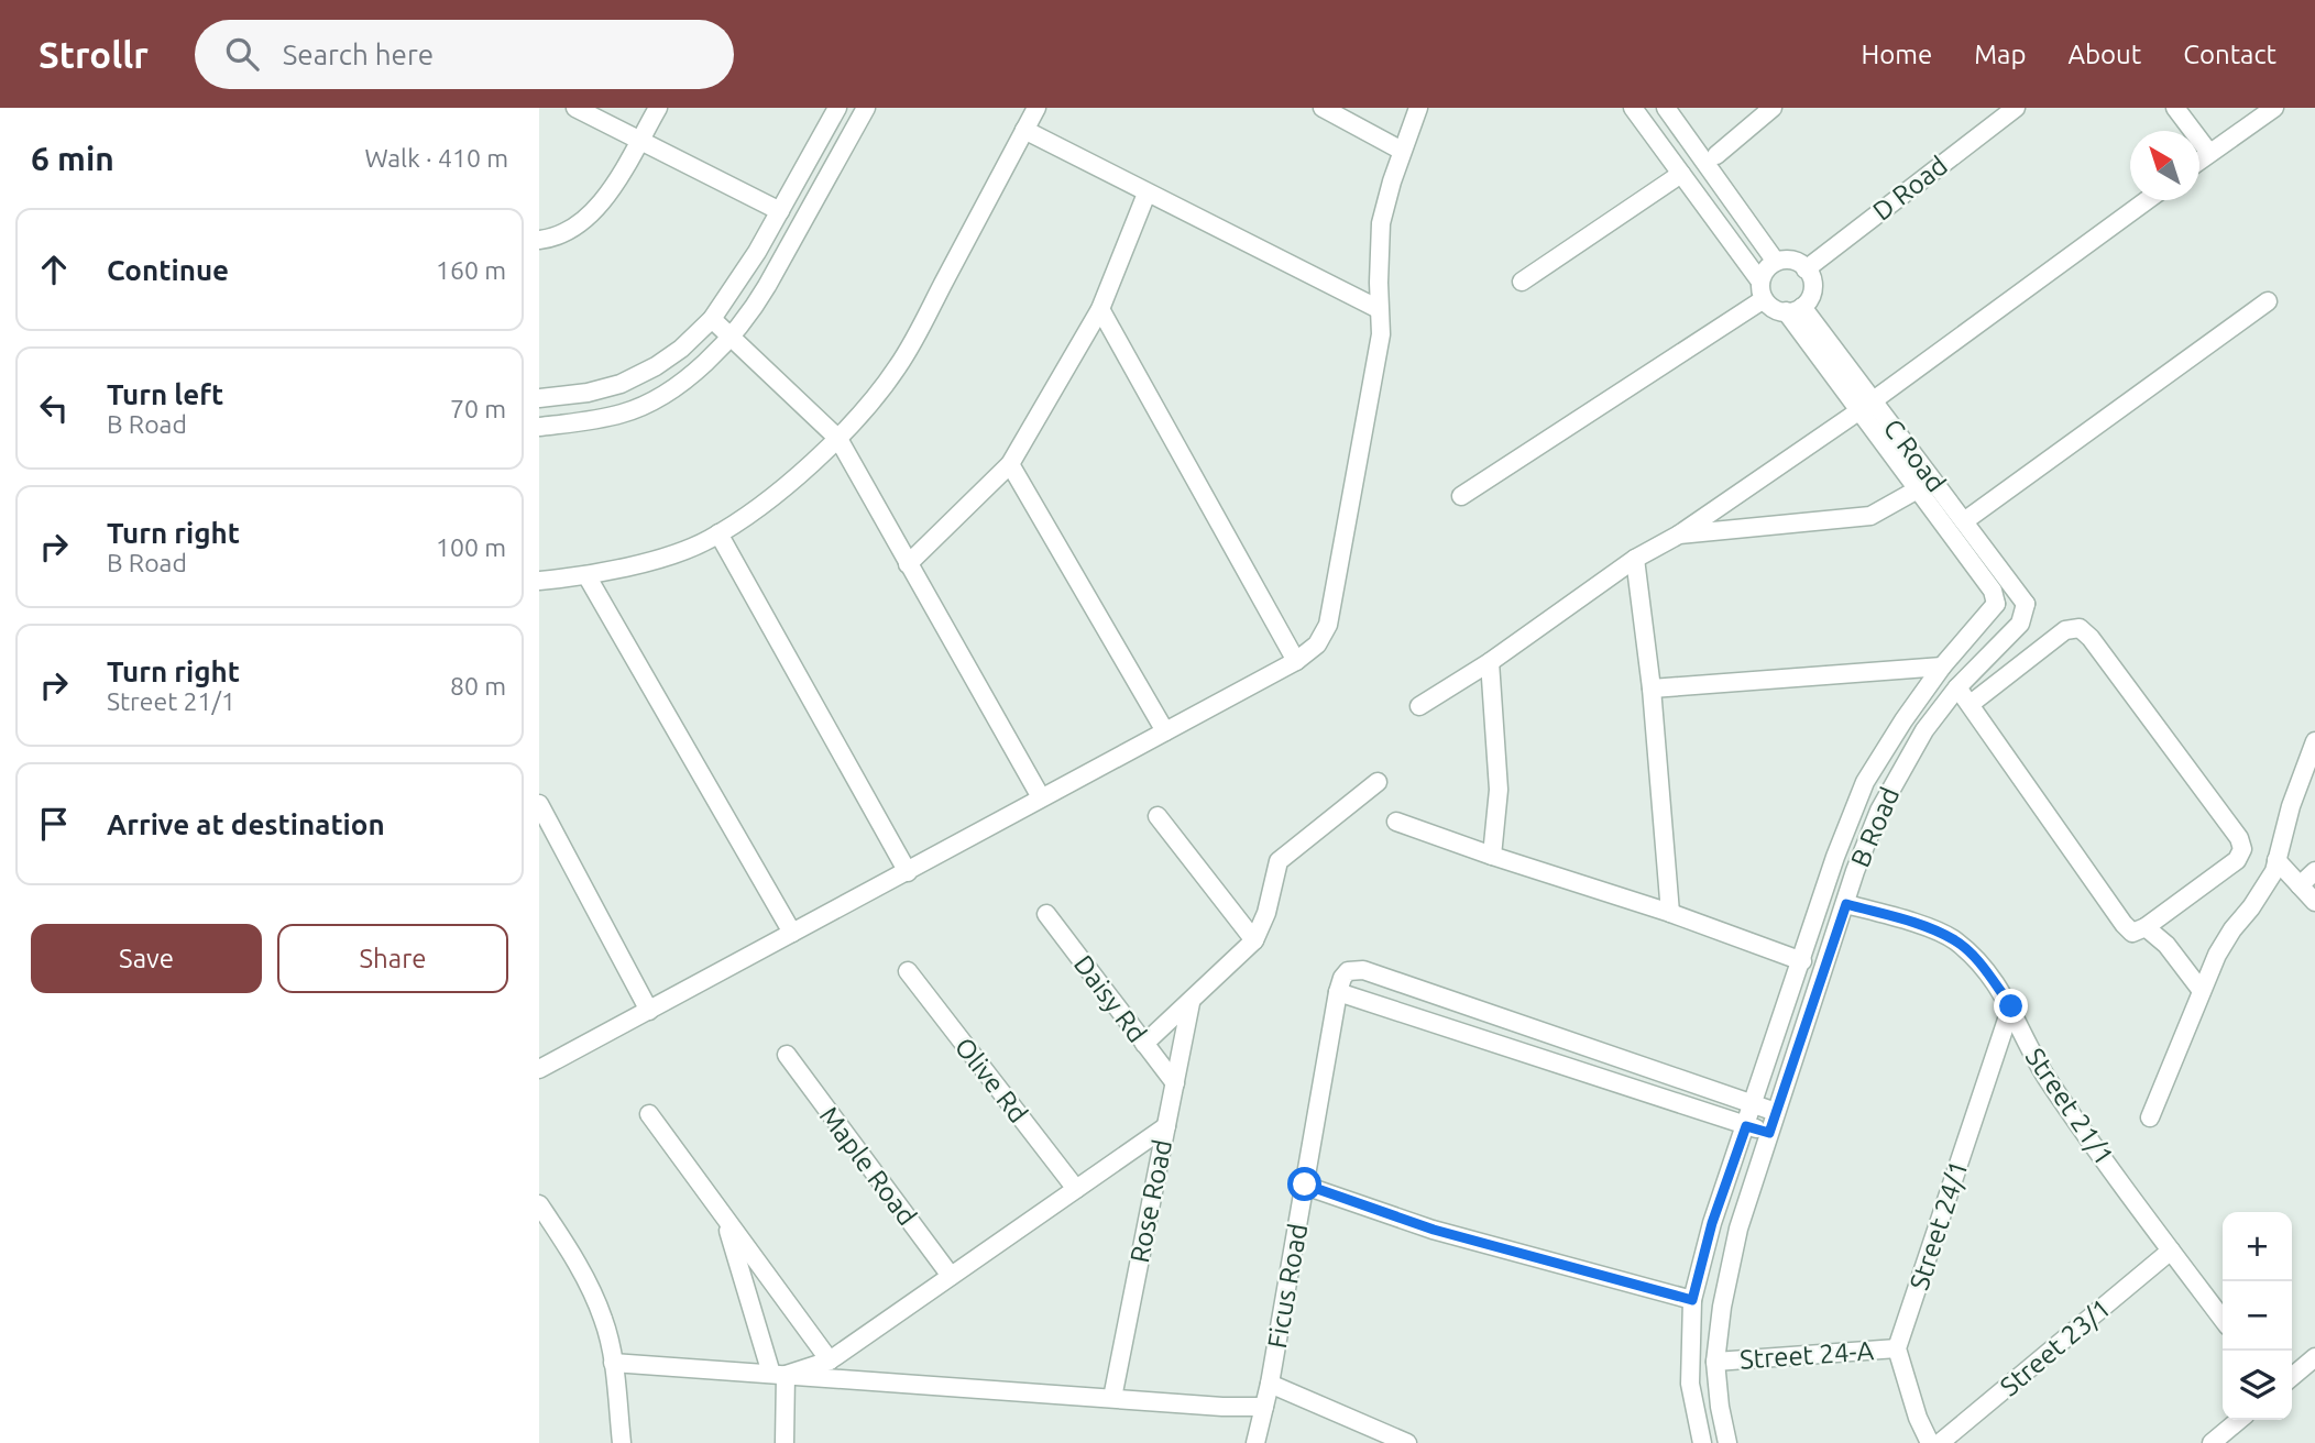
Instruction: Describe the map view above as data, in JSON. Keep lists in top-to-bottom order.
{
  "streets": {
    "street": [
      "D Road",
      "C Road",
      "B Road",
      "Daisy Rd",
      "Olive Rd",
      "Street 21/1",
      "Maple Road",
      "Rose Road",
      "Street 24/1",
      "Ficus Road",
      "Street 23/1",
      "Street 24-A"
    ]
  },
  "crossings": [
    ["D Road", "C Road"],
    ["C Road", "B Road"],
    ["B Road", "Street 21/1"],
    ["B Road", "Street 24-A"],
    ["Daisy Rd", "Rose Road"],
    ["Street 21/1", "Street 24/1"],
    ["Street 21/1", "Street 23/1"],
    ["Street 24/1", "Street 24-A"]
  ],
  "north": "top left",
  "page": {
    "header": "Strollr",
    "search": "Search here",
    "nav": [
      "Home",
      "Map",
      "About",
      "Contact"
    ],
    "heading": ["6 min", "Walk · 410 m"],
    "list": [
      ["Continue", "160 m"],
      ["Turn left", "B Road", "70 m"],
      ["Turn right", "B Road", "100 m"],
      ["Turn right", "Street 21/1", "80 m"],
      "Arrive at destination"
    ],
    "buttons": ["Save", "Share"],
    "map_buttons": ["+", "−"]
  }
}
